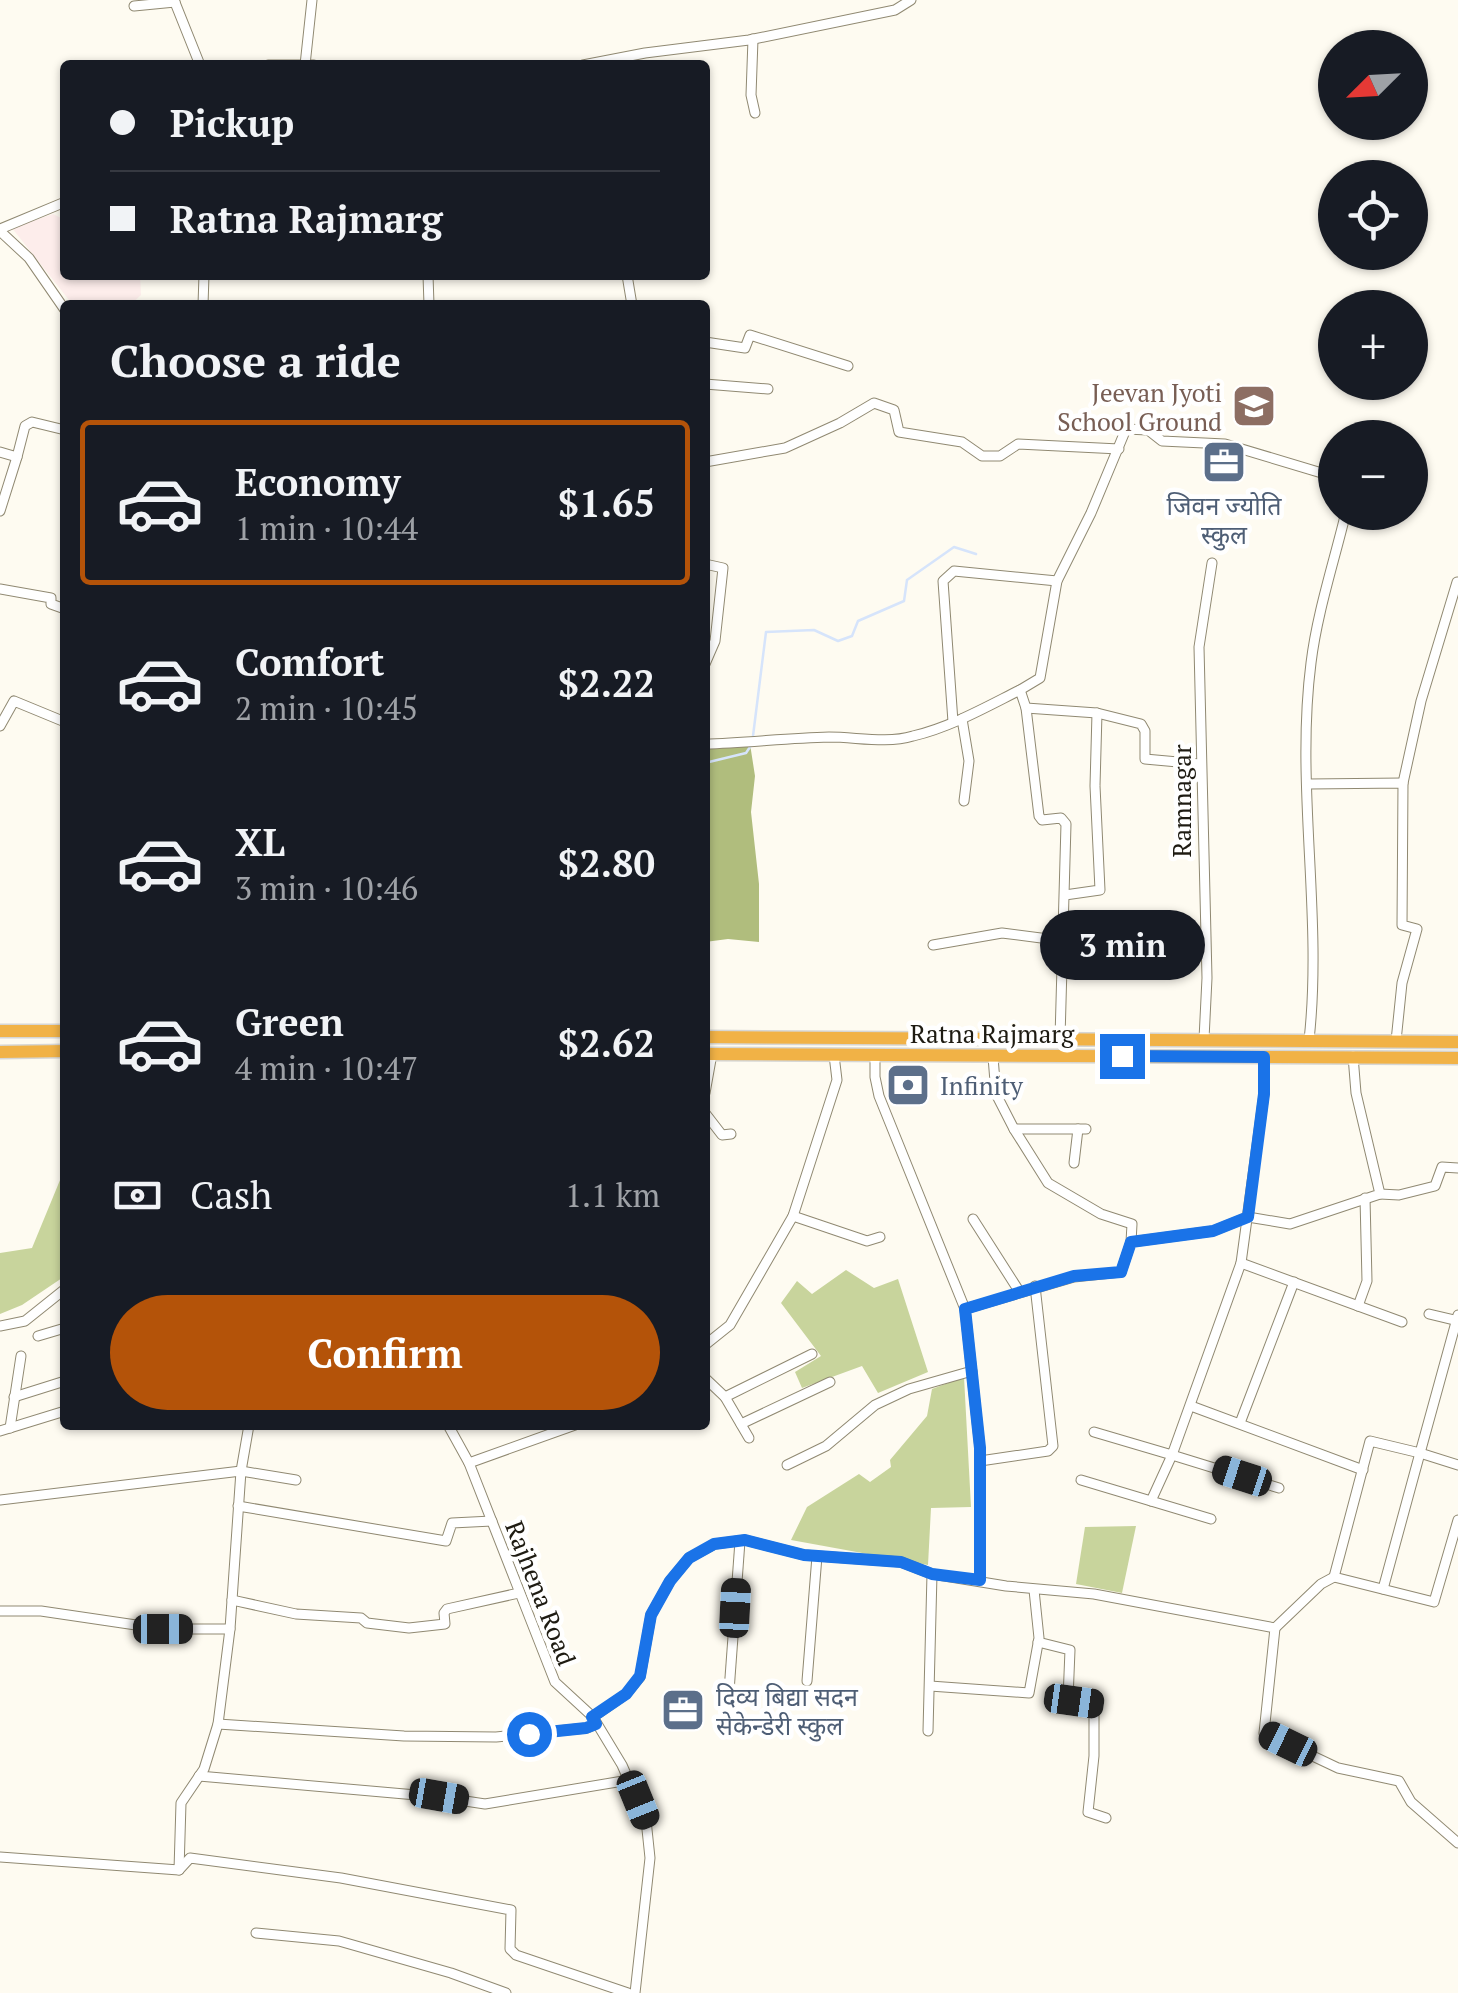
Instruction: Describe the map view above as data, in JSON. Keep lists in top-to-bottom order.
{
  "streets": {
    "highway": ["Ratna Rajmarg"],
    "street": ["Ramnagar", "Rajhena Road"]
  },
  "crossings": [
    ["Ramnagar", "Ratna Rajmarg"]
  ],
  "places": {
    "school or university": ["Jeevan Jyoti School Ground"],
    "office": ["जिवन ज्योति स्कुल", "दिव्य बिद्या सदन सेकेन्डेरी स्कुल"],
    "bank": ["Infinity"]
  },
  "north": "bottom left",
  "page": {
    "map_buttons": ["+", "−"],
    "banner": ["Pickup", "Ratna Rajmarg"],
    "heading": "Choose a ride",
    "list": [
      {
        "name": "Economy",
        "note": "1 min · 10:44",
        "value": "$1.65"
      },
      {
        "name": "Comfort",
        "note": "2 min · 10:45",
        "value": "$2.22"
      },
      {
        "name": "XL",
        "note": "3 min · 10:46",
        "value": "$2.80"
      },
      {
        "name": "Green",
        "note": "4 min · 10:47",
        "value": "$2.62"
      }
    ],
    "bubble": "3 min",
    "pay": ["Cash", "1.1 km"],
    "buttons": "Confirm"
  }
}
